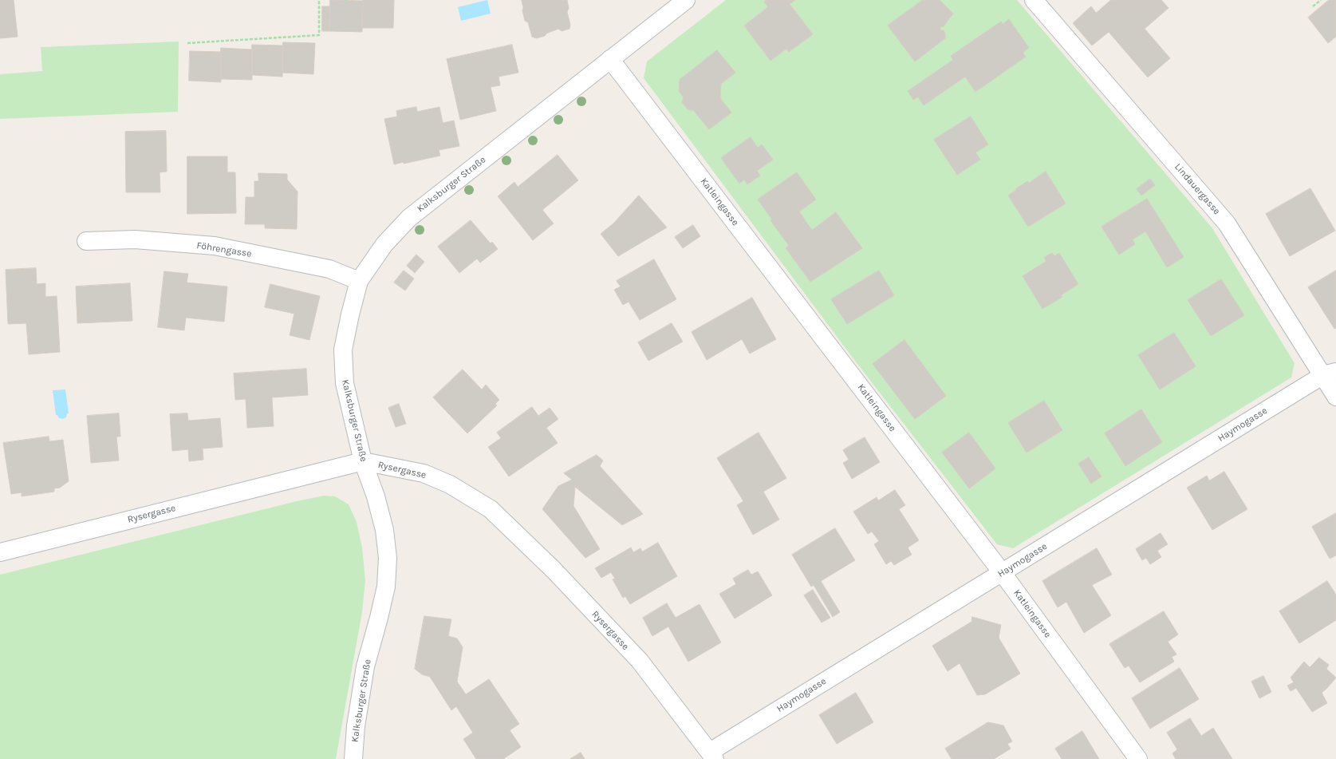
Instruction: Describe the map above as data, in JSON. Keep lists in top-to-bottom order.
{
  "streets": {
    "street": [
      "Kalksburger Straße",
      "Lindauergasse",
      "Katleingasse",
      "Föhrengasse",
      "Haymogasse",
      "Rysergasse"
    ]
  },
  "crossings": [
    ["Kalksburger Straße", "Katleingasse"],
    ["Kalksburger Straße", "Föhrengasse"],
    ["Kalksburger Straße", "Rysergasse"],
    ["Lindauergasse", "Haymogasse"],
    ["Katleingasse", "Haymogasse"],
    ["Haymogasse", "Rysergasse"]
  ]
}
